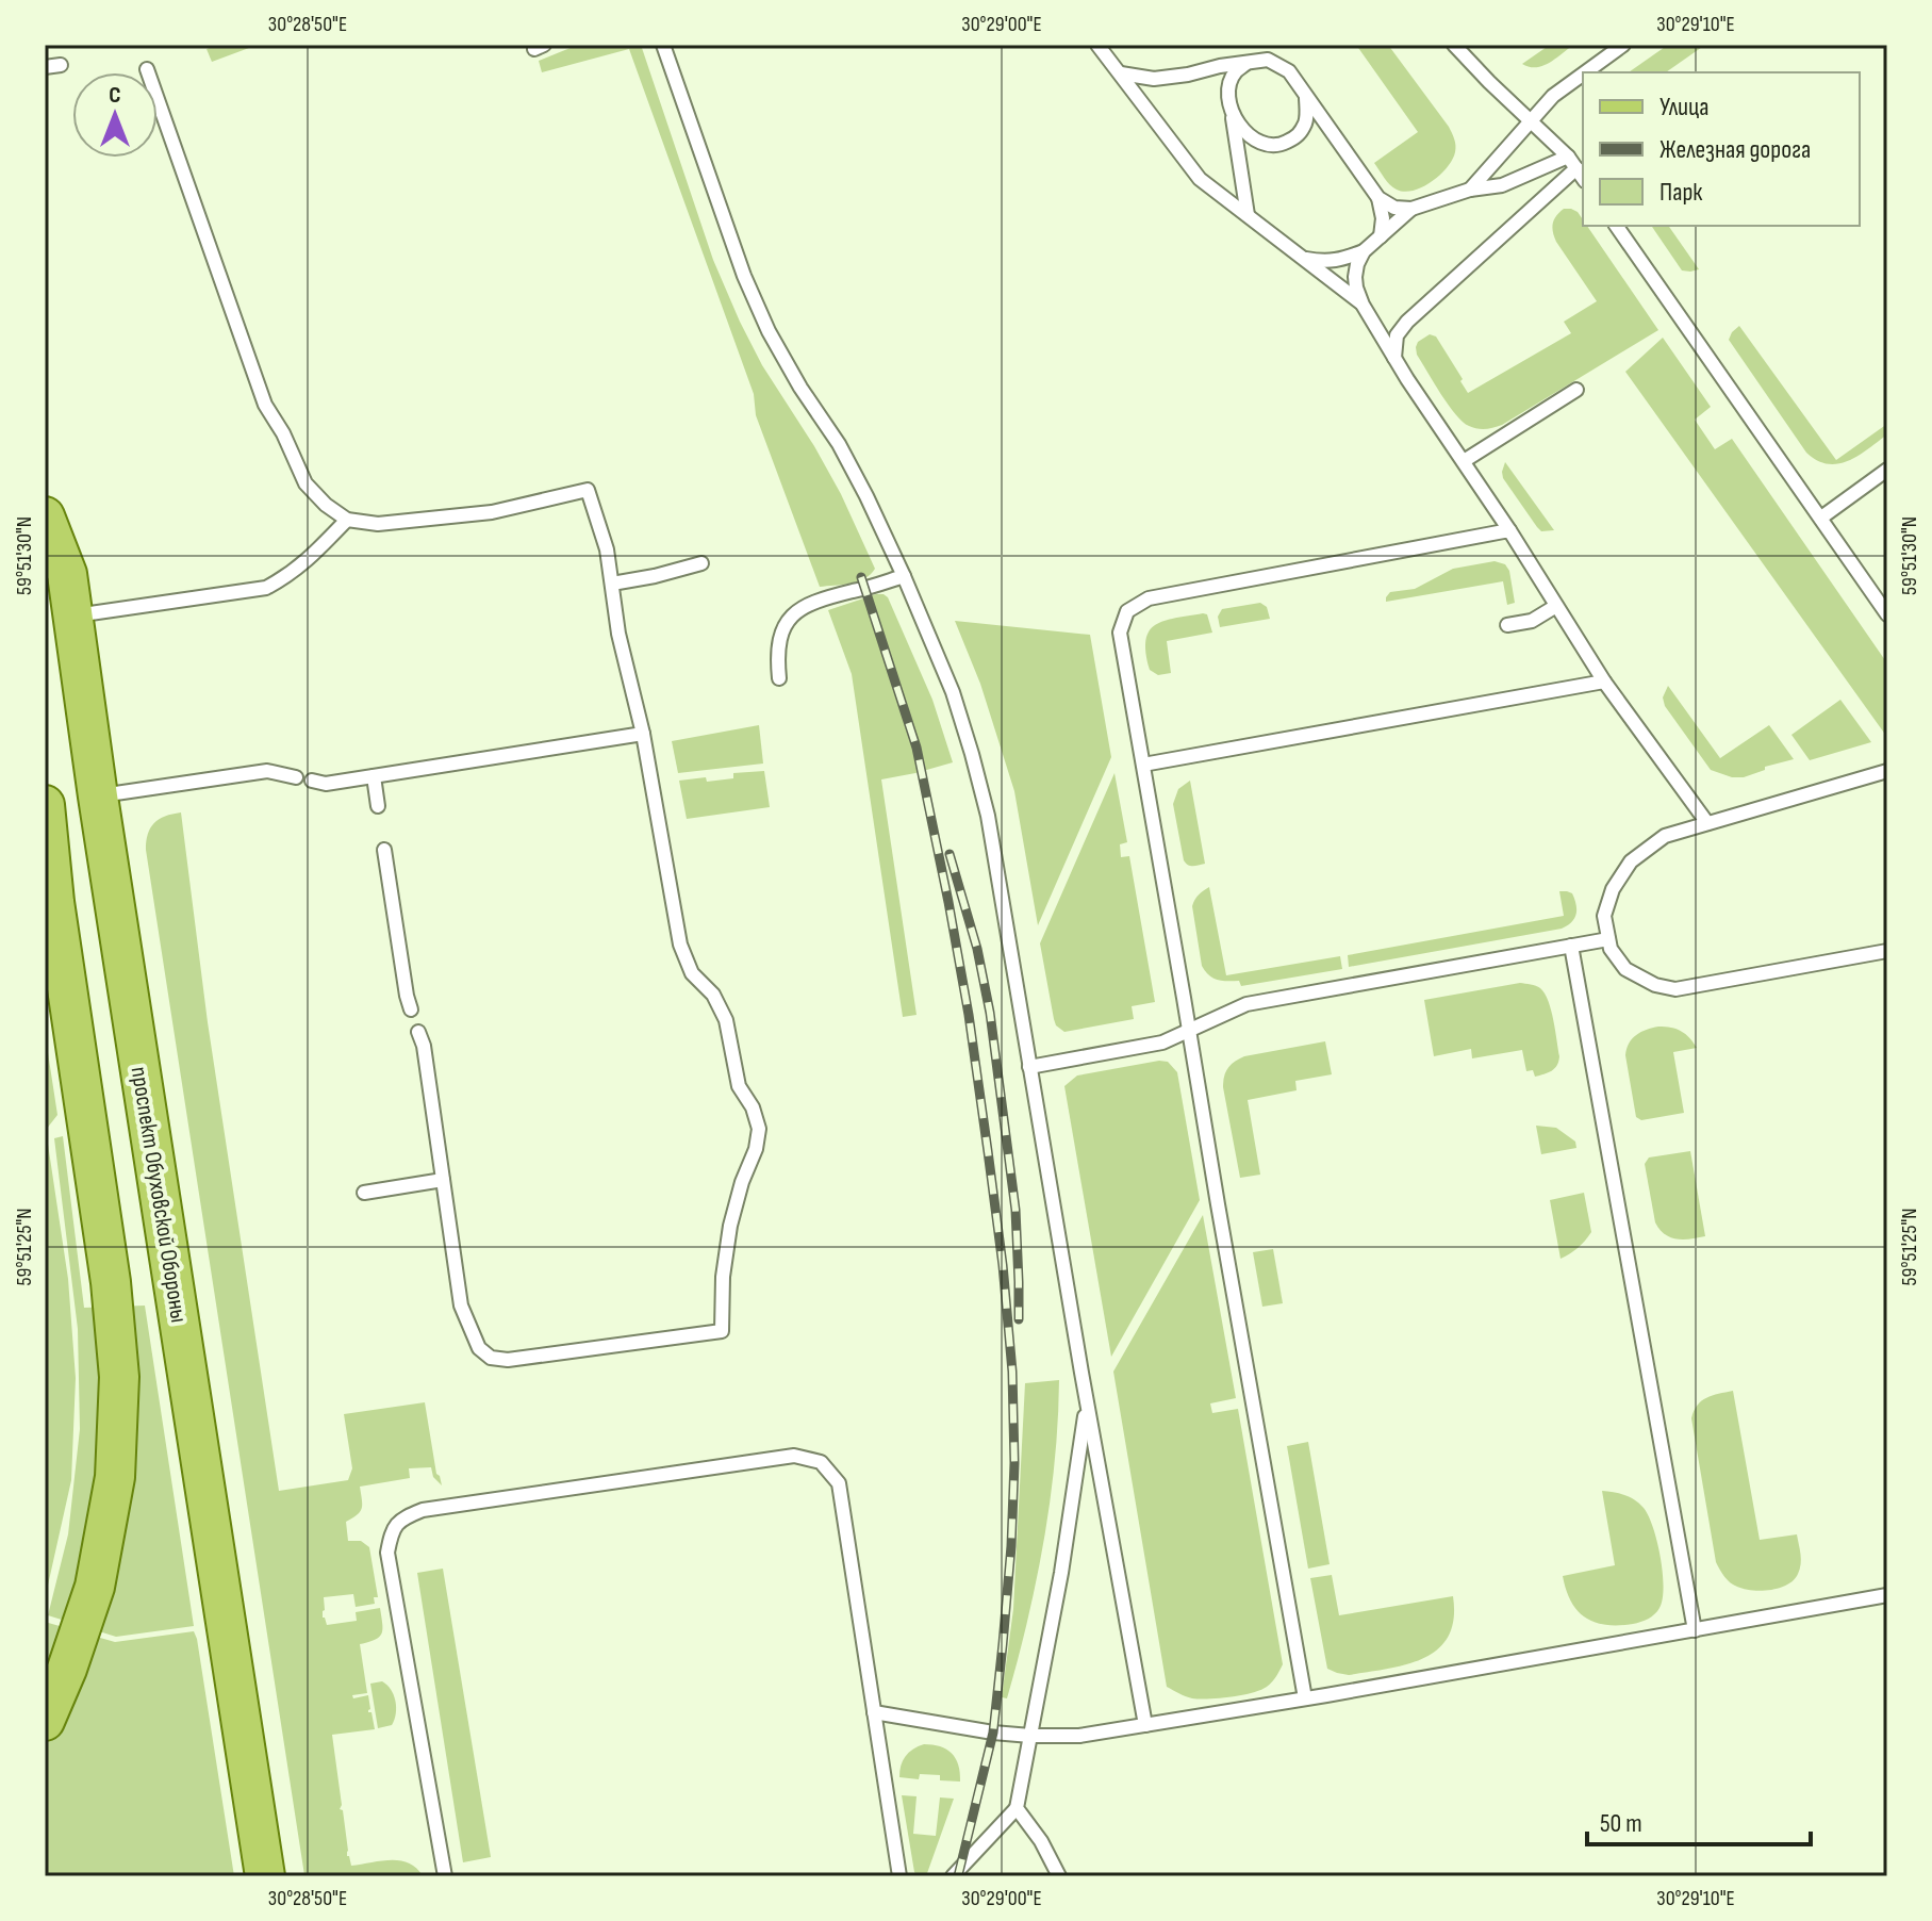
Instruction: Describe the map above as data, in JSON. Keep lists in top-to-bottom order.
{
  "streets": {
    "main road": ["проспект Обуховской Обороны"]
  },
  "legend": ["Улица", "Железная дорога", "Парк"],
  "scale_bar": "50 m",
  "north": "top",
  "coordinates": [
    "30°28'50\"E",
    "30°29'00\"E",
    "30°29'10\"E",
    "59°51'30\"N",
    "59°51'25\"N"
  ]
}
